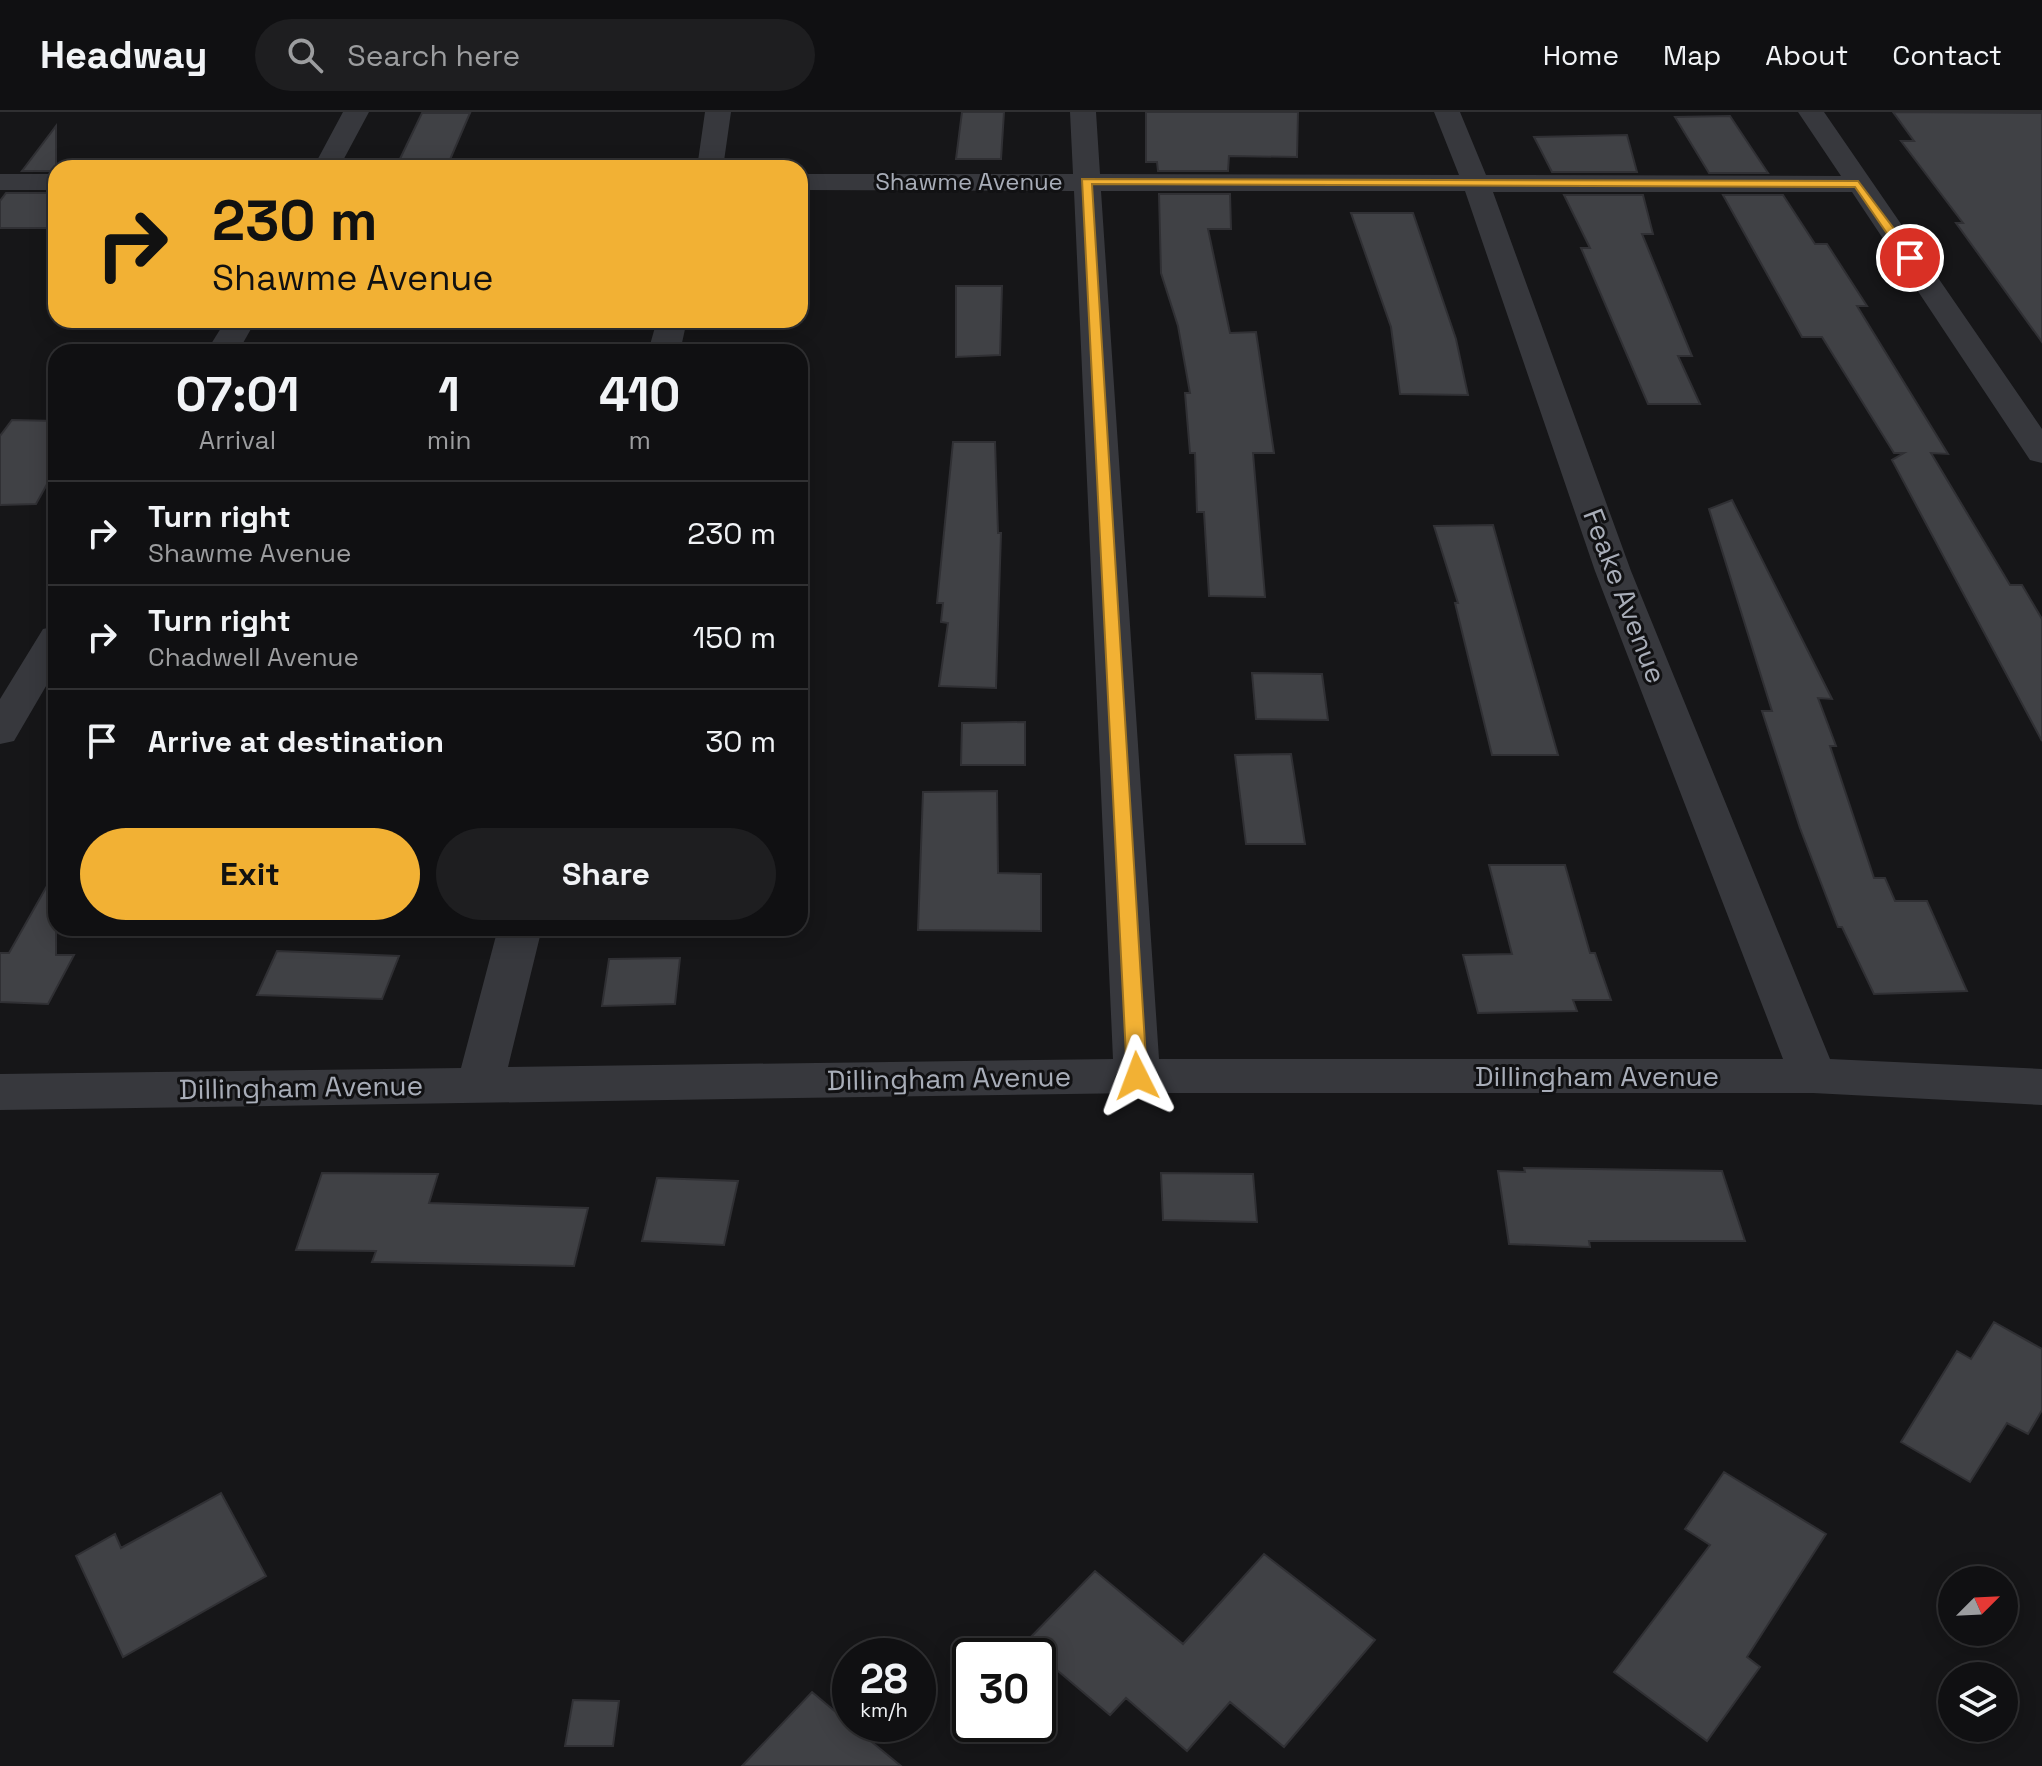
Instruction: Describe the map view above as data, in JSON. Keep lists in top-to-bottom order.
{
  "streets": {
    "street": ["Shawme Avenue", "Feake Avenue", "Dillingham Avenue"]
  },
  "crossings": [
    ["Shawme Avenue", "Feake Avenue"],
    ["Feake Avenue", "Dillingham Avenue"]
  ],
  "north": "top right",
  "page": {
    "header": "Headway",
    "search": "Search here",
    "nav": [
      "Home",
      "Map",
      "About",
      "Contact"
    ],
    "turn": ["230 m", "Shawme Avenue"],
    "eta": [
      "07:01",
      "Arrival",
      "1",
      "min",
      "410",
      "m"
    ],
    "list": [
      {
        "name": "Turn right",
        "note": "Shawme Avenue",
        "value": "230 m"
      },
      {
        "name": "Turn right",
        "note": "Chadwell Avenue",
        "value": "150 m"
      },
      {
        "name": "Arrive at destination",
        "value": "30 m"
      }
    ],
    "buttons": ["Exit", "Share"],
    "speed": "28 km/h",
    "limit": "30"
  }
}
